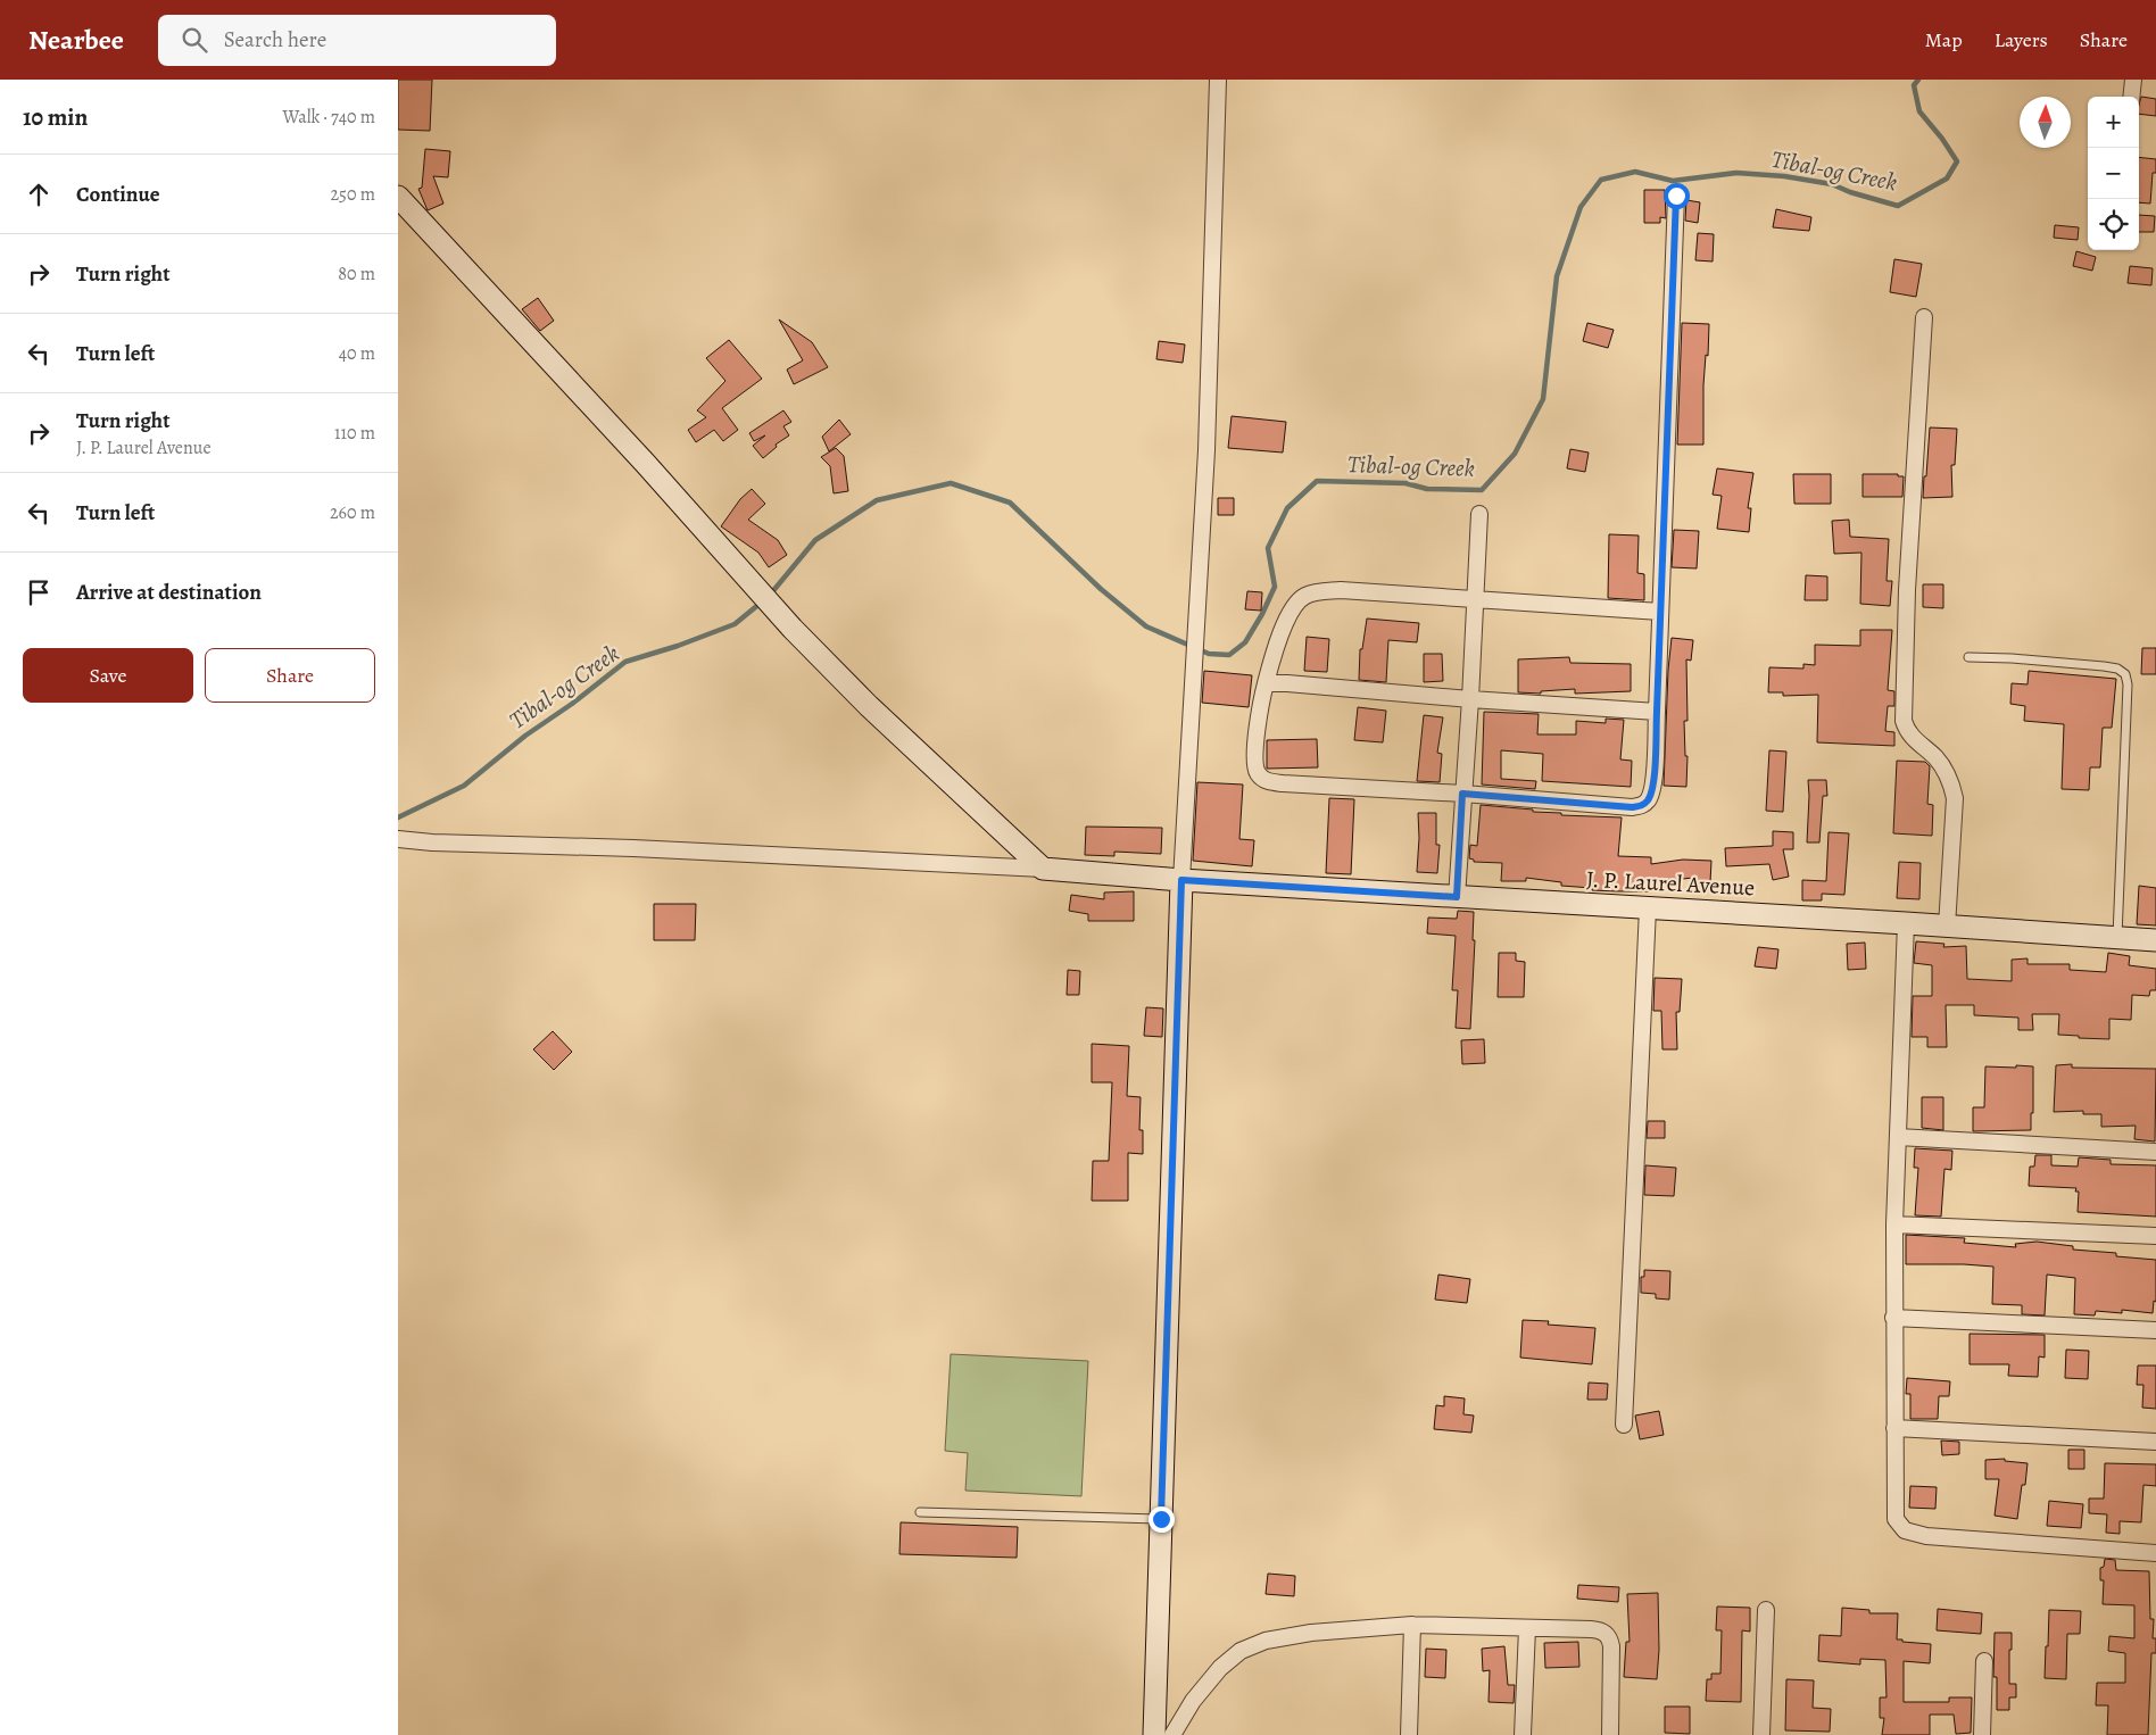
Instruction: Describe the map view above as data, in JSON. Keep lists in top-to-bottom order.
{
  "streets": {
    "street": ["J. P. Laurel Avenue"]
  },
  "water": ["Tibal-og Creek"],
  "north": "top",
  "page": {
    "header": "Nearbee",
    "search": "Search here",
    "nav": ["Map", "Layers", "Share"],
    "heading": ["10 min", "Walk · 740 m"],
    "map_buttons": ["+", "−"],
    "list": [
      ["Continue", "250 m"],
      ["Turn right", "80 m"],
      ["Turn left", "40 m"],
      ["Turn right", "J. P. Laurel Avenue", "110 m"],
      ["Turn left", "260 m"],
      "Arrive at destination"
    ],
    "buttons": ["Save", "Share"]
  }
}
